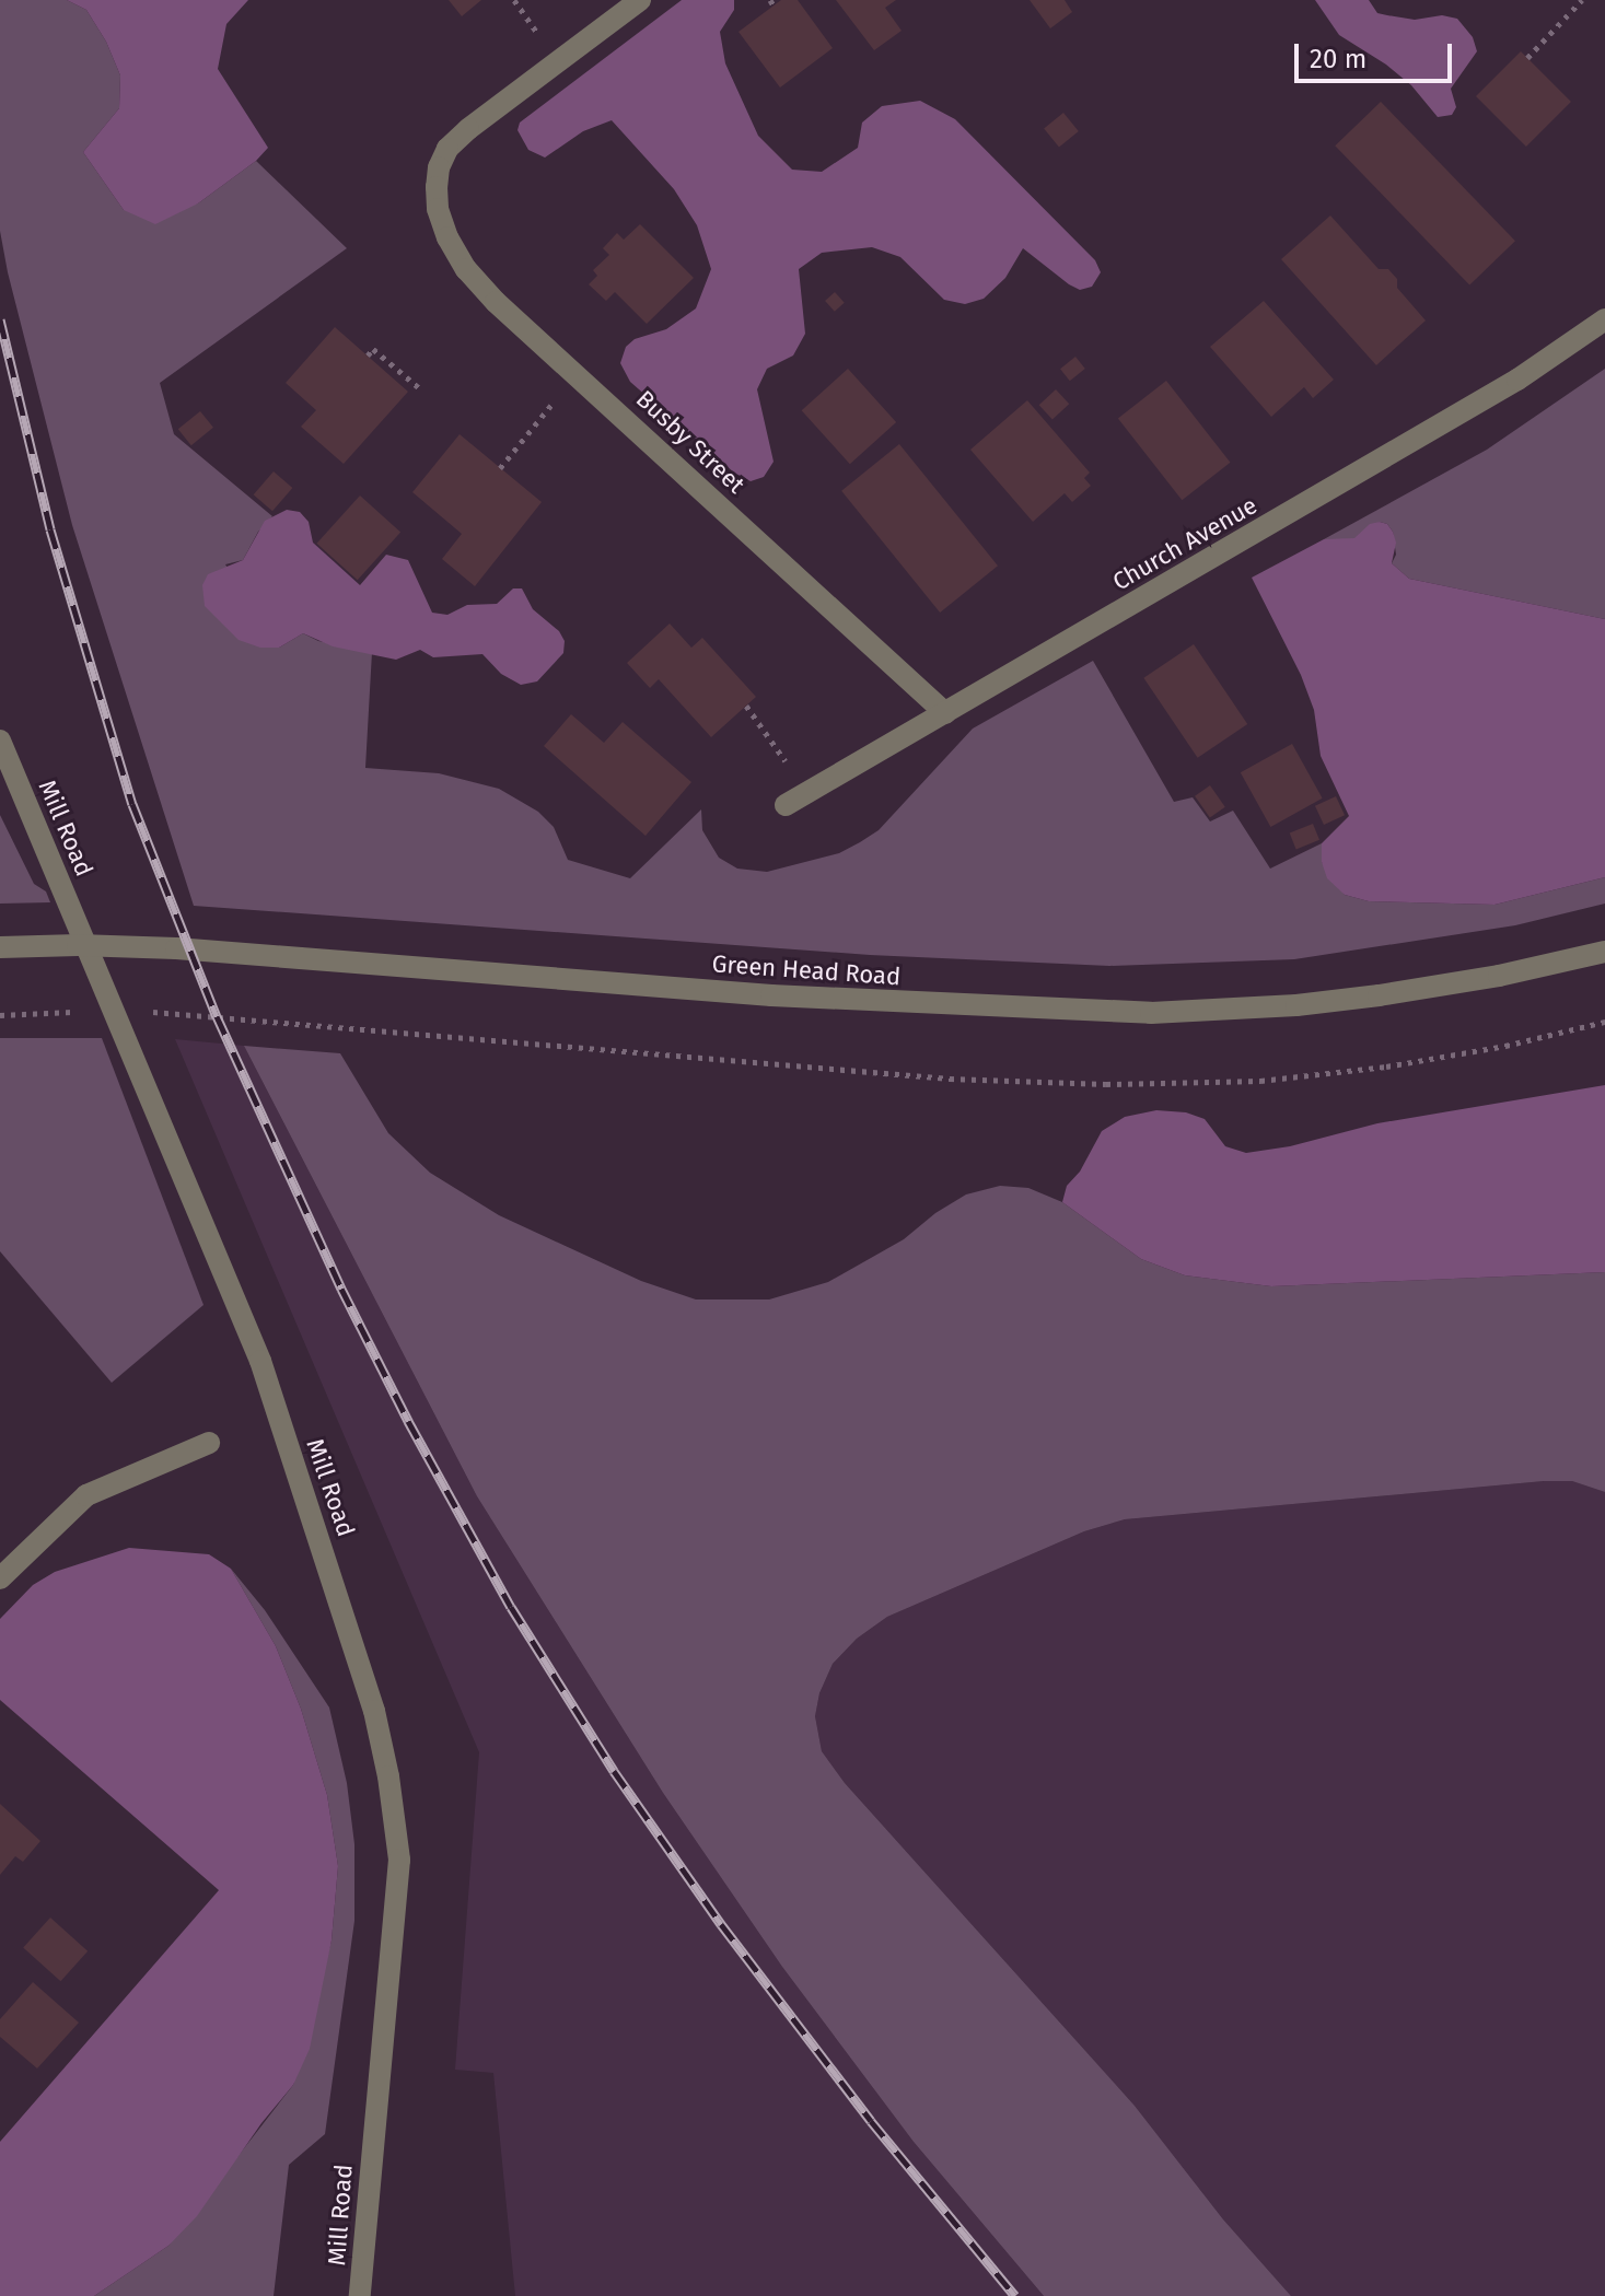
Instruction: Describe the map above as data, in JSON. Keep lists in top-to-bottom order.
{
  "streets": {
    "street": [
      "Busby Street",
      "Church Avenue",
      "Mill Road",
      "Green Head Road"
    ]
  },
  "crossings": [
    ["Busby Street", "Church Avenue"]
  ],
  "scale_bar": "20 m"
}
